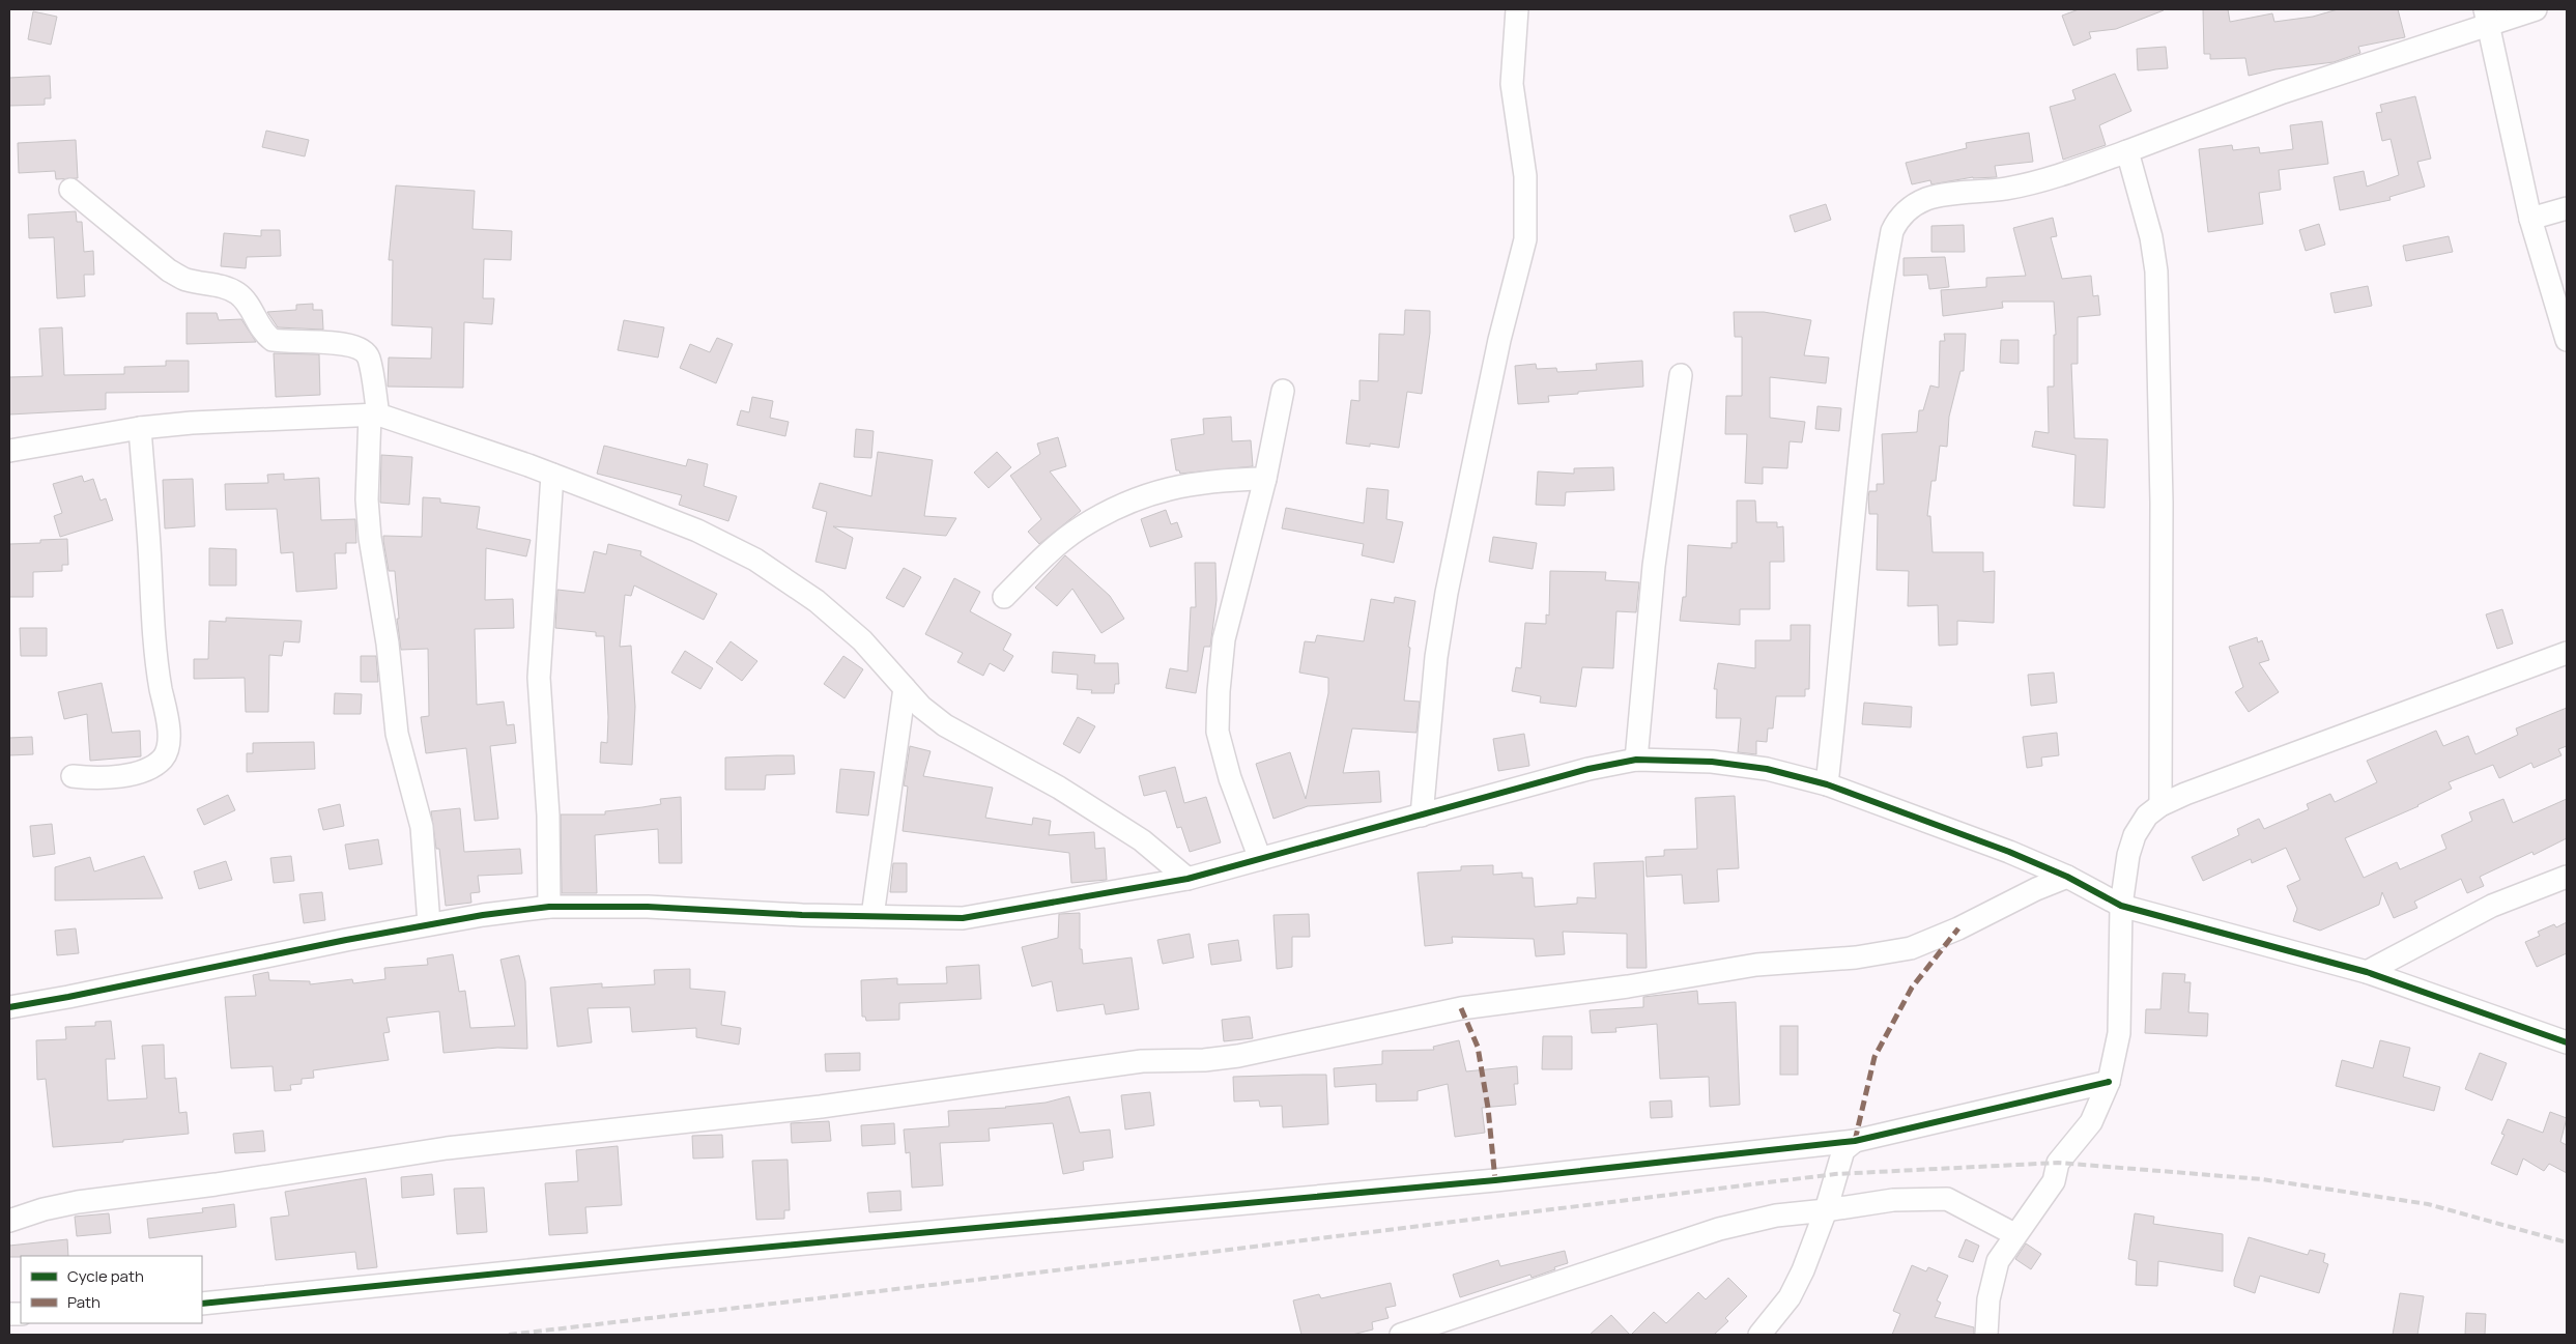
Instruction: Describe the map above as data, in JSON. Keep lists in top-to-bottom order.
{
  "legend": ["Cycle path", "Path"]
}
